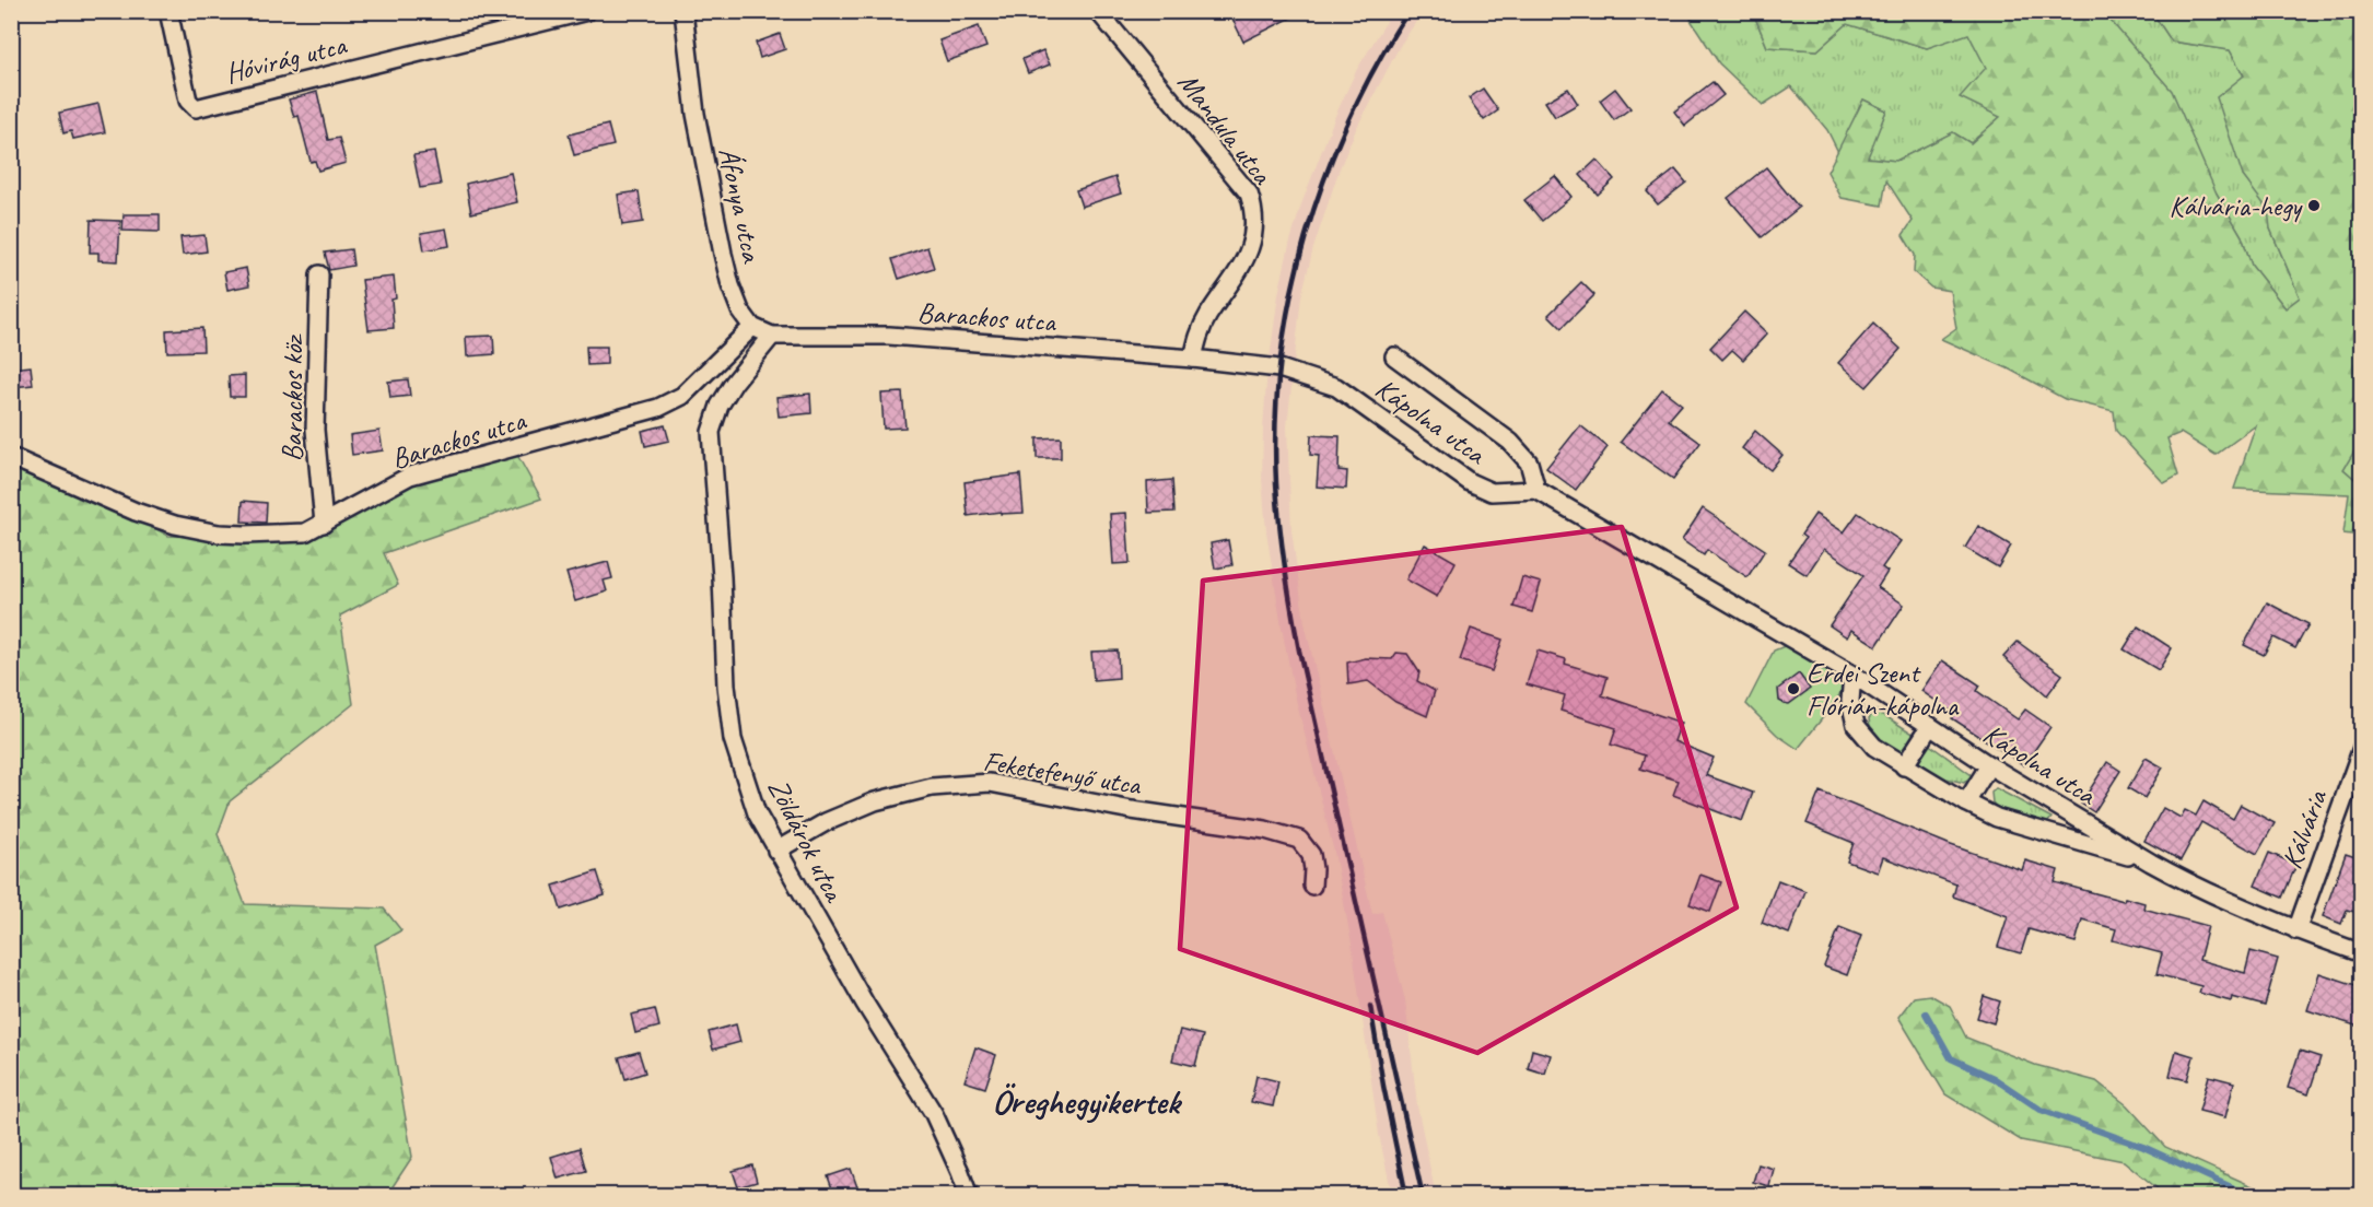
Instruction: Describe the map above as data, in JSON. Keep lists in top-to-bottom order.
{
  "streets": {
    "street": [
      "Hóvirág utca",
      "Mandula utca",
      "Áfonya utca",
      "Barackos utca",
      "Barackos köz",
      "Kápolna utca",
      "Feketefenyő utca",
      "Kálvária",
      "Zöldárok utca"
    ]
  },
  "crossings": [
    ["Mandula utca", "Barackos utca"],
    ["Mandula utca", "Kápolna utca"],
    ["Áfonya utca", "Barackos utca"],
    ["Barackos utca", "Barackos köz"],
    ["Barackos utca", "Kápolna utca"],
    ["Barackos utca", "Zöldárok utca"],
    ["Kápolna utca", "Kálvária"],
    ["Feketefenyő utca", "Zöldárok utca"]
  ],
  "districts": ["Öreghegyikertek"],
  "places": ["Kálvária-hegy", "Erdei Szent Flórián-kápolna"]
}
